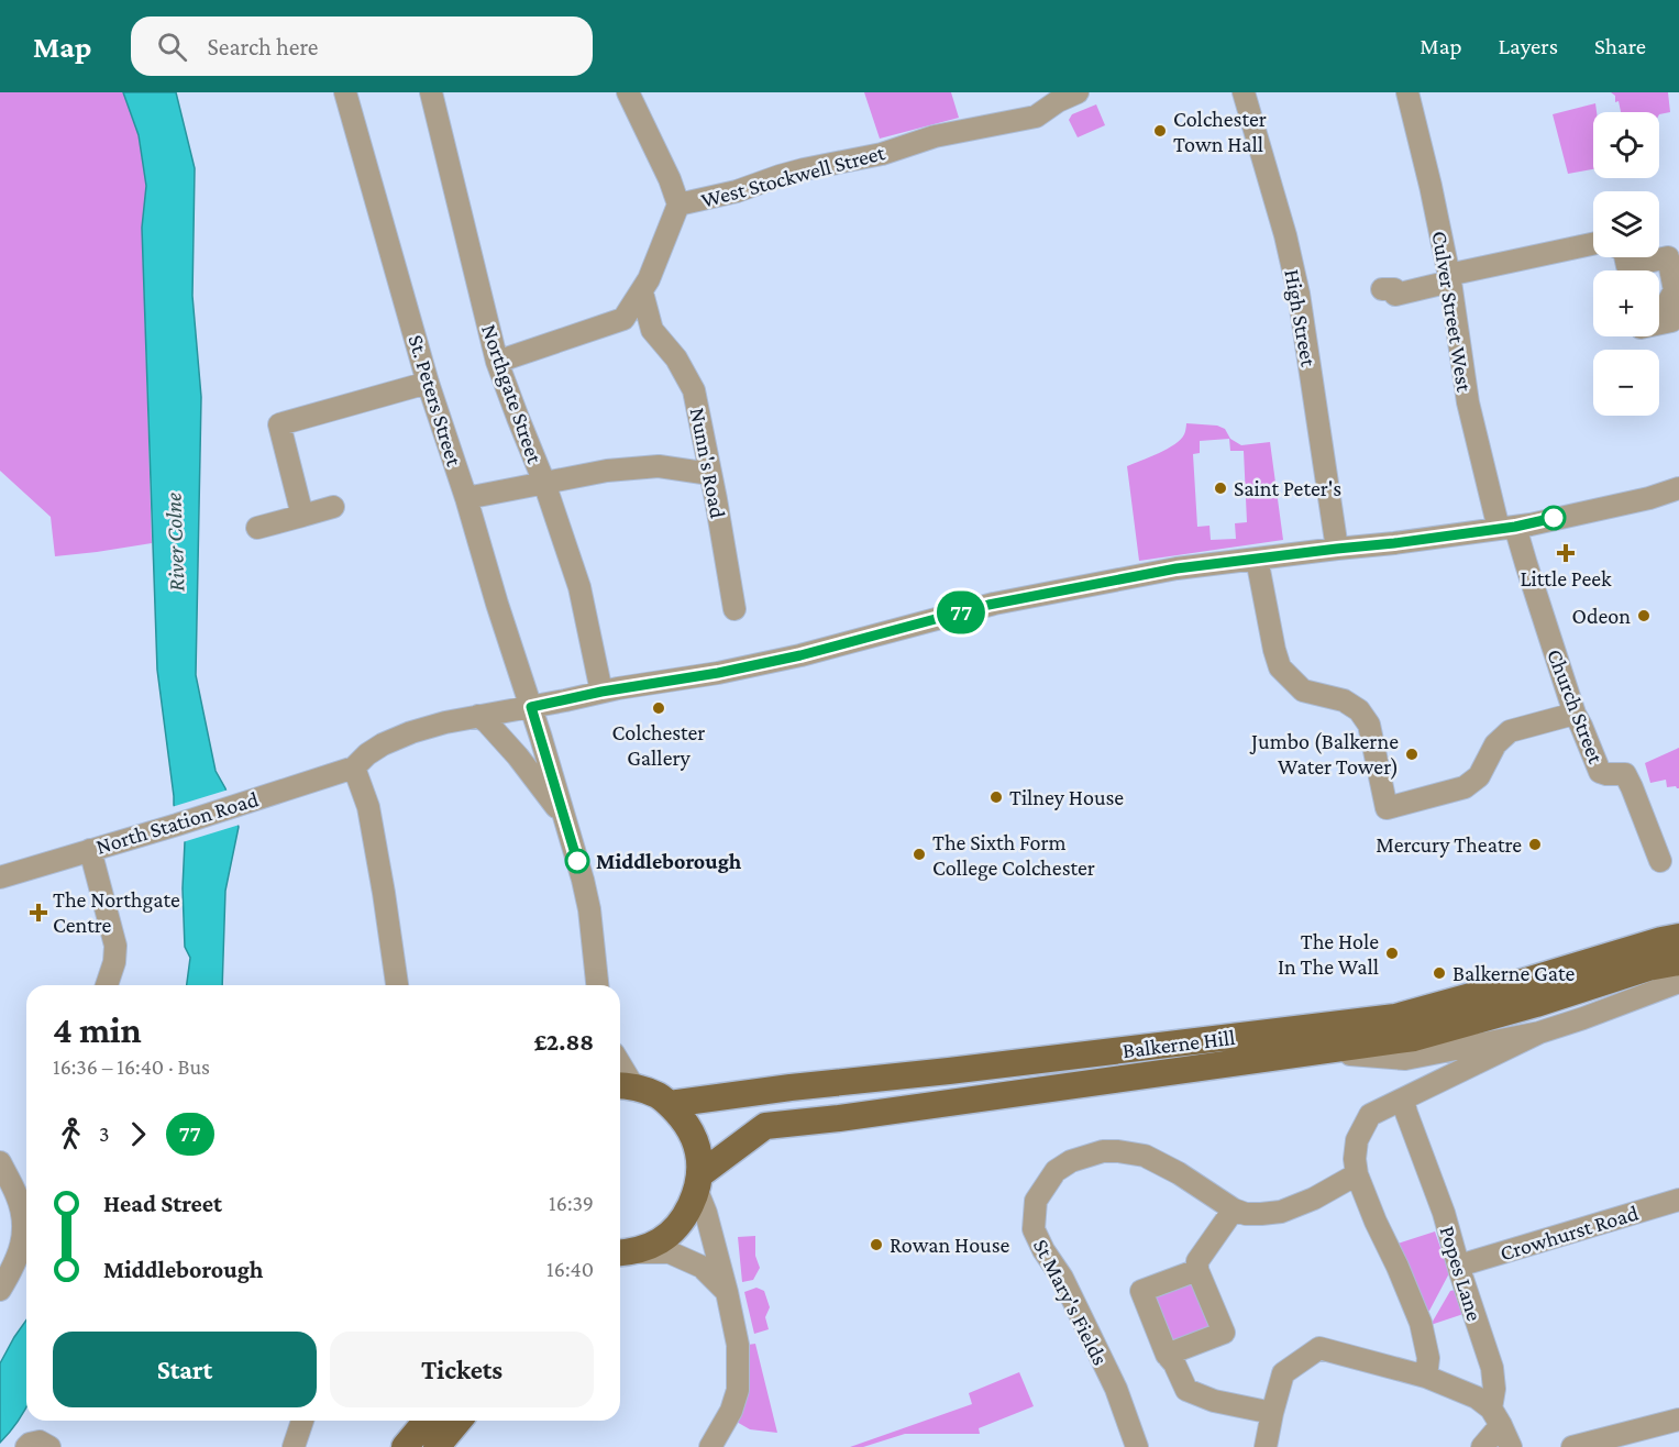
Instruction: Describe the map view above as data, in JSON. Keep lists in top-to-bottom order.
{
  "streets": {
    "main road": ["Balkerne Hill"],
    "street": [
      "West Stockwell Street",
      "Culver Street West",
      "High Street",
      "Northgate Street",
      "St. Peters Street",
      "Nunn's Road",
      "Church Street",
      "North Station Road",
      "Crowhurst Road",
      "Popes Lane",
      "St Mary's Fields"
    ]
  },
  "crossings": [
    ["Culver Street West", "Church Street"],
    ["Crowhurst Road", "Popes Lane"]
  ],
  "water": ["River Colne"],
  "places": {
    "other": [
      "Colchester Town Hall",
      "Saint Peter's",
      "Odeon",
      "Colchester Gallery",
      "Jumbo (Balkerne Water Tower)",
      "Tilney House",
      "Mercury Theatre",
      "The Sixth Form College Colchester",
      "Middleborough",
      "The Hole In The Wall",
      "Balkerne Gate",
      "Rowan House"
    ],
    "health": ["Little Peek", "The Northgate Centre"]
  },
  "lines": ["bus line 77"],
  "page": {
    "header": "Map",
    "search": "Search here",
    "nav": ["Map", "Layers", "Share"],
    "on_map": "77",
    "map_buttons": ["+", "−"],
    "heading": ["4 min", "16:36 – 16:40 · Bus", "£2.88"],
    "legs": ["3", "77"],
    "list": [
      {
        "name": "Head Street",
        "value": "16:39"
      },
      {
        "name": "Middleborough",
        "value": "16:40"
      }
    ],
    "buttons": ["Start", "Tickets"]
  }
}
